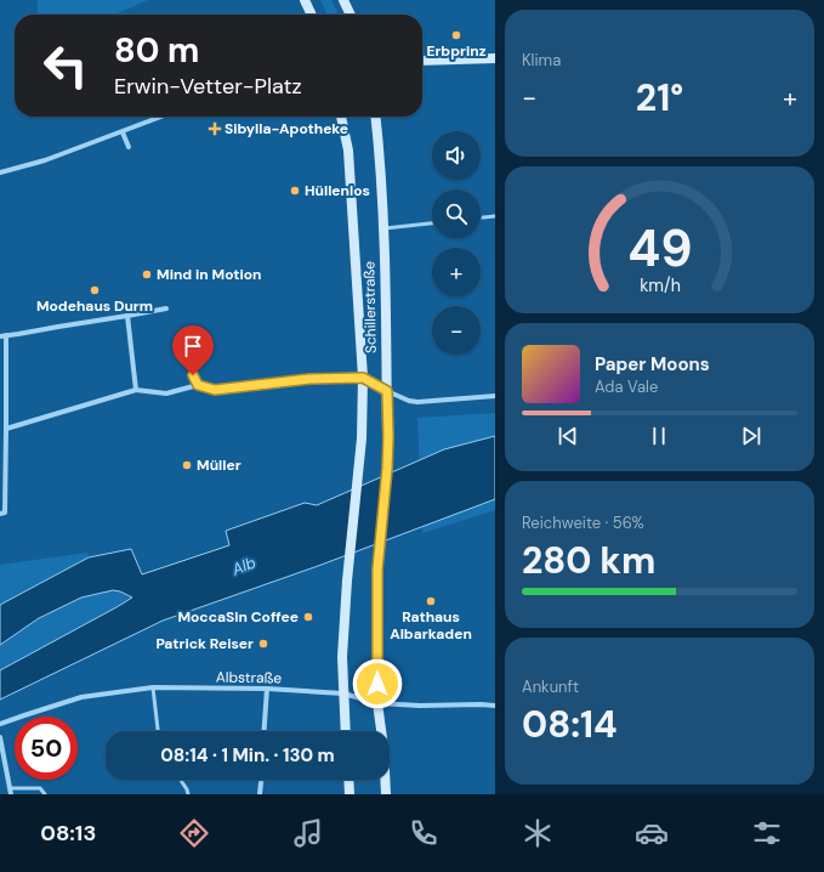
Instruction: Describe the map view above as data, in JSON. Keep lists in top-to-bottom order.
{
  "streets": {
    "main road": ["Schillerstraße"],
    "street": ["Albstraße"]
  },
  "crossings": [
    ["Schillerstraße", "Albstraße"]
  ],
  "water": ["Alb"],
  "places": {
    "other": [
      "Erbprinz",
      "Hüllenlos",
      "Mind in Motion",
      "Modehaus Durm",
      "Müller",
      "Rathaus Albarkaden",
      "MoccaSin Coffee",
      "Patrick Reiser"
    ],
    "health": ["Sibylla-Apotheke"]
  },
  "page": {
    "tile": [
      "Klima",
      ["Reichweite · 56%", "280 km"],
      ["Ankunft", "08:14"]
    ],
    "turn": ["80 m", "Erwin-Vetter-Platz"],
    "heat": ["−", "21°", "+"],
    "map_buttons": ["+", "−"],
    "song": ["Paper Moons", "Ada Vale"],
    "limit": "50",
    "trip": "08:14 · 1 Min. · 130 m",
    "tabs": "08:13",
    "gauge": ["49", "km/h"]
  }
}
